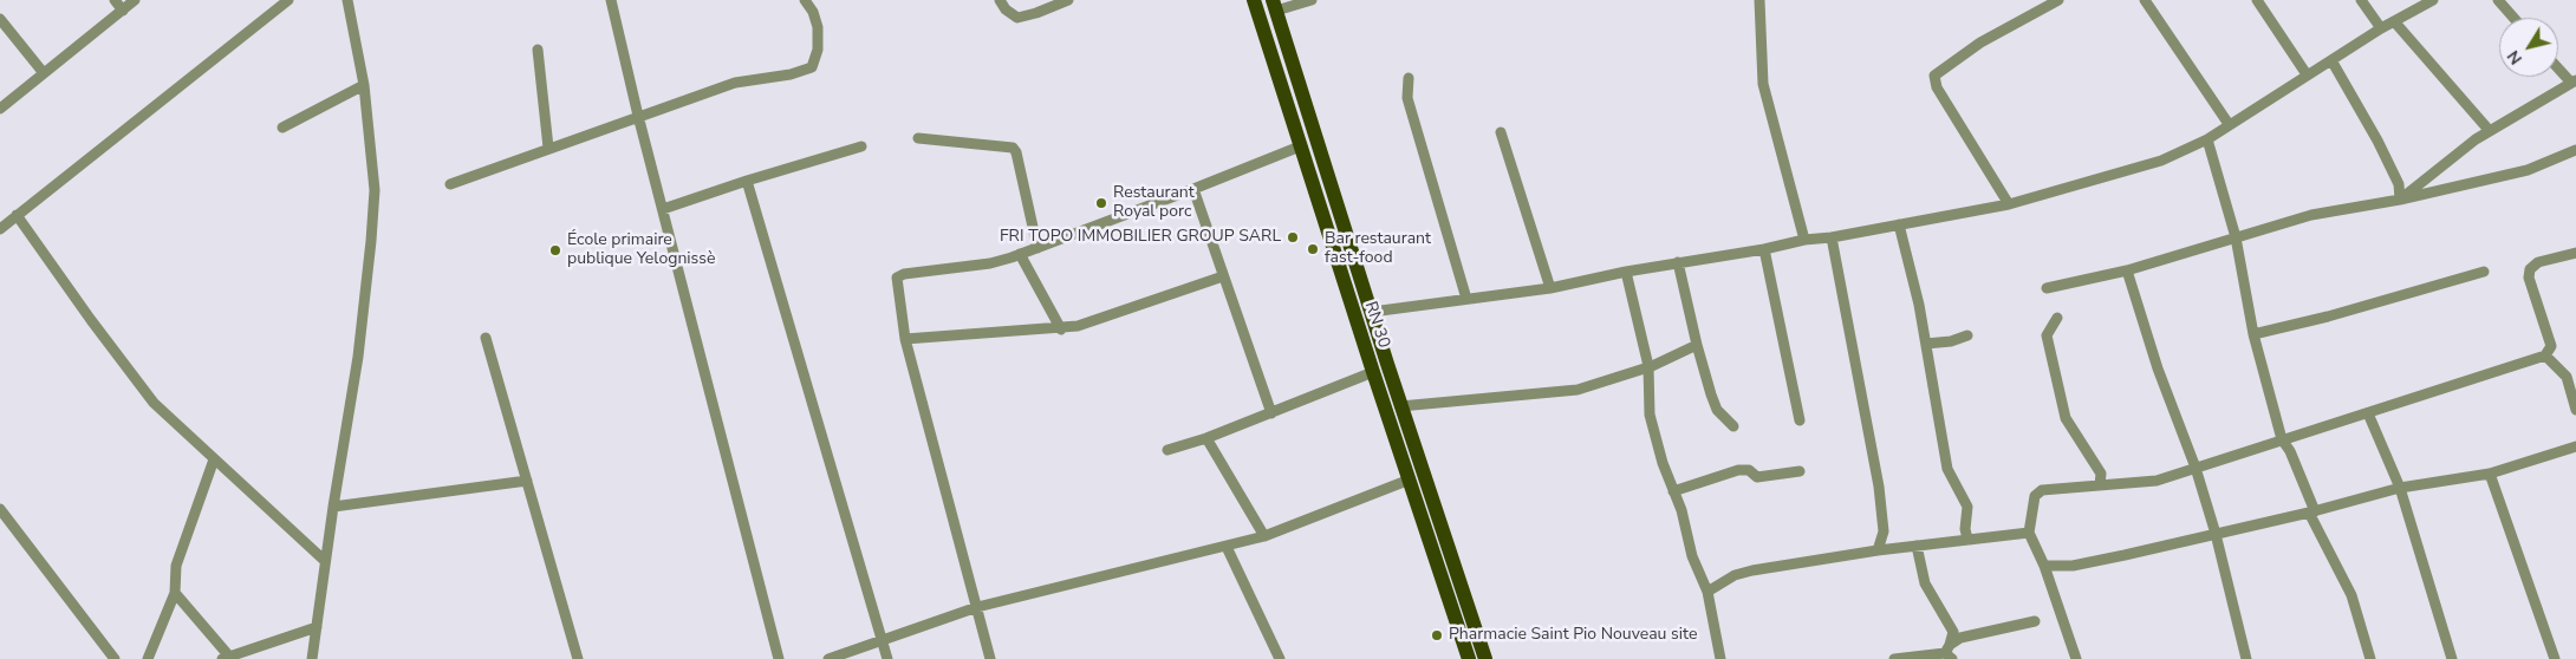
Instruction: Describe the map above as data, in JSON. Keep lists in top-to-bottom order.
{
  "streets": {
    "main road": ["RN 30"]
  },
  "places": [
    "Restaurant Royal porc",
    "FRI TOPO IMMOBILIER GROUP SARL",
    "Bar restaurant fast-food",
    "École primaire publique Yelognissè",
    "Pharmacie Saint Pio Nouveau site"
  ],
  "north": "bottom left"
}
